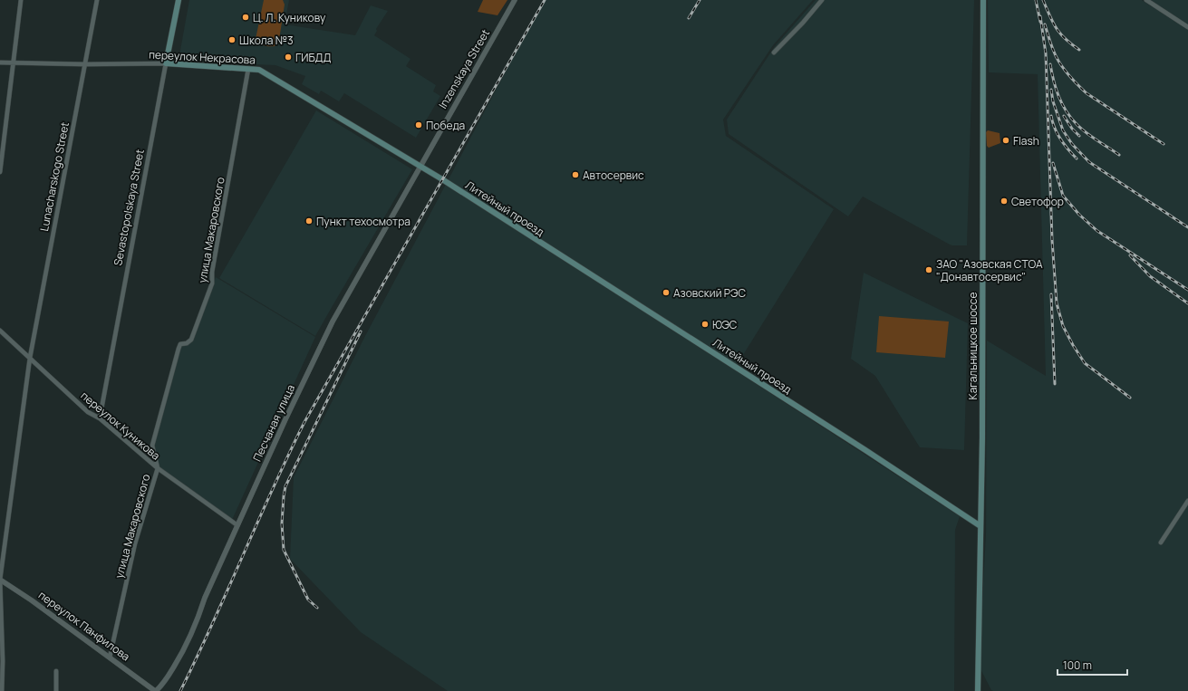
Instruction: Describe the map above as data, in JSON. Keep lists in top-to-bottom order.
{
  "streets": {
    "main road": [
      "переулок Некрасова",
      "Sevastopolskaya Street",
      "Литейный проезд",
      "Кагальницкое шоссе"
    ],
    "street": [
      "Inzenskaya Street",
      "Lunacharskogo Street",
      "улица Макаровского",
      "Песчаная улица",
      "переулок Куникова",
      "переулок Панфилова"
    ]
  },
  "crossings": [
    ["переулок Некрасова", "Inzenskaya Street"],
    ["переулок Некрасова", "Lunacharskogo Street"],
    ["переулок Некрасова", "Sevastopolskaya Street"],
    ["переулок Некрасова", "Литейный проезд"],
    ["переулок Некрасова", "улица Макаровского"],
    ["переулок Некрасова", "Песчаная улица"],
    ["Inzenskaya Street", "Литейный проезд"],
    ["Inzenskaya Street", "Песчаная улица"],
    ["Lunacharskogo Street", "переулок Куникова"],
    ["Lunacharskogo Street", "переулок Панфилова"],
    ["Sevastopolskaya Street", "переулок Куникова"],
    ["Литейный проезд", "Кагальницкое шоссе"],
    ["Литейный проезд", "Песчаная улица"],
    ["улица Макаровского", "переулок Куникова"],
    ["улица Макаровского", "переулок Панфилова"],
    ["Песчаная улица", "переулок Куникова"],
    ["Песчаная улица", "переулок Панфилова"]
  ],
  "places": [
    "Ц. Л. Куникову",
    "Школа №3",
    "ГИБДД",
    "Победа",
    "Flash",
    "Автосервис",
    "Светофор",
    "Пункт техосмотра",
    "ЗАО \"Азовская СТОА \"Донавтосервис\"",
    "Азовский РЭС",
    "ЮЭС"
  ],
  "scale_bar": "100 m"
}
